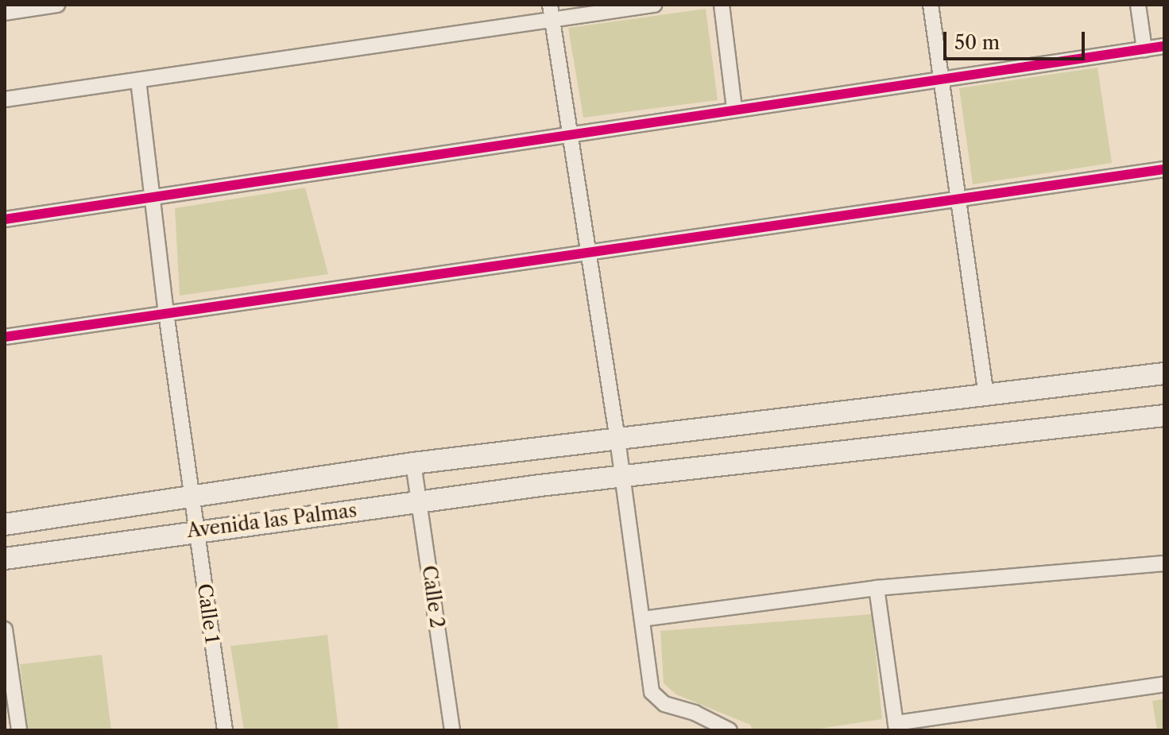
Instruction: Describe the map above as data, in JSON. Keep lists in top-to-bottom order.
{
  "streets": {
    "street": ["Avenida las Palmas", "Calle 2", "Calle 1"]
  },
  "crossings": [
    ["Avenida las Palmas", "Calle 2"],
    ["Avenida las Palmas", "Calle 1"]
  ],
  "scale_bar": "50 m"
}
